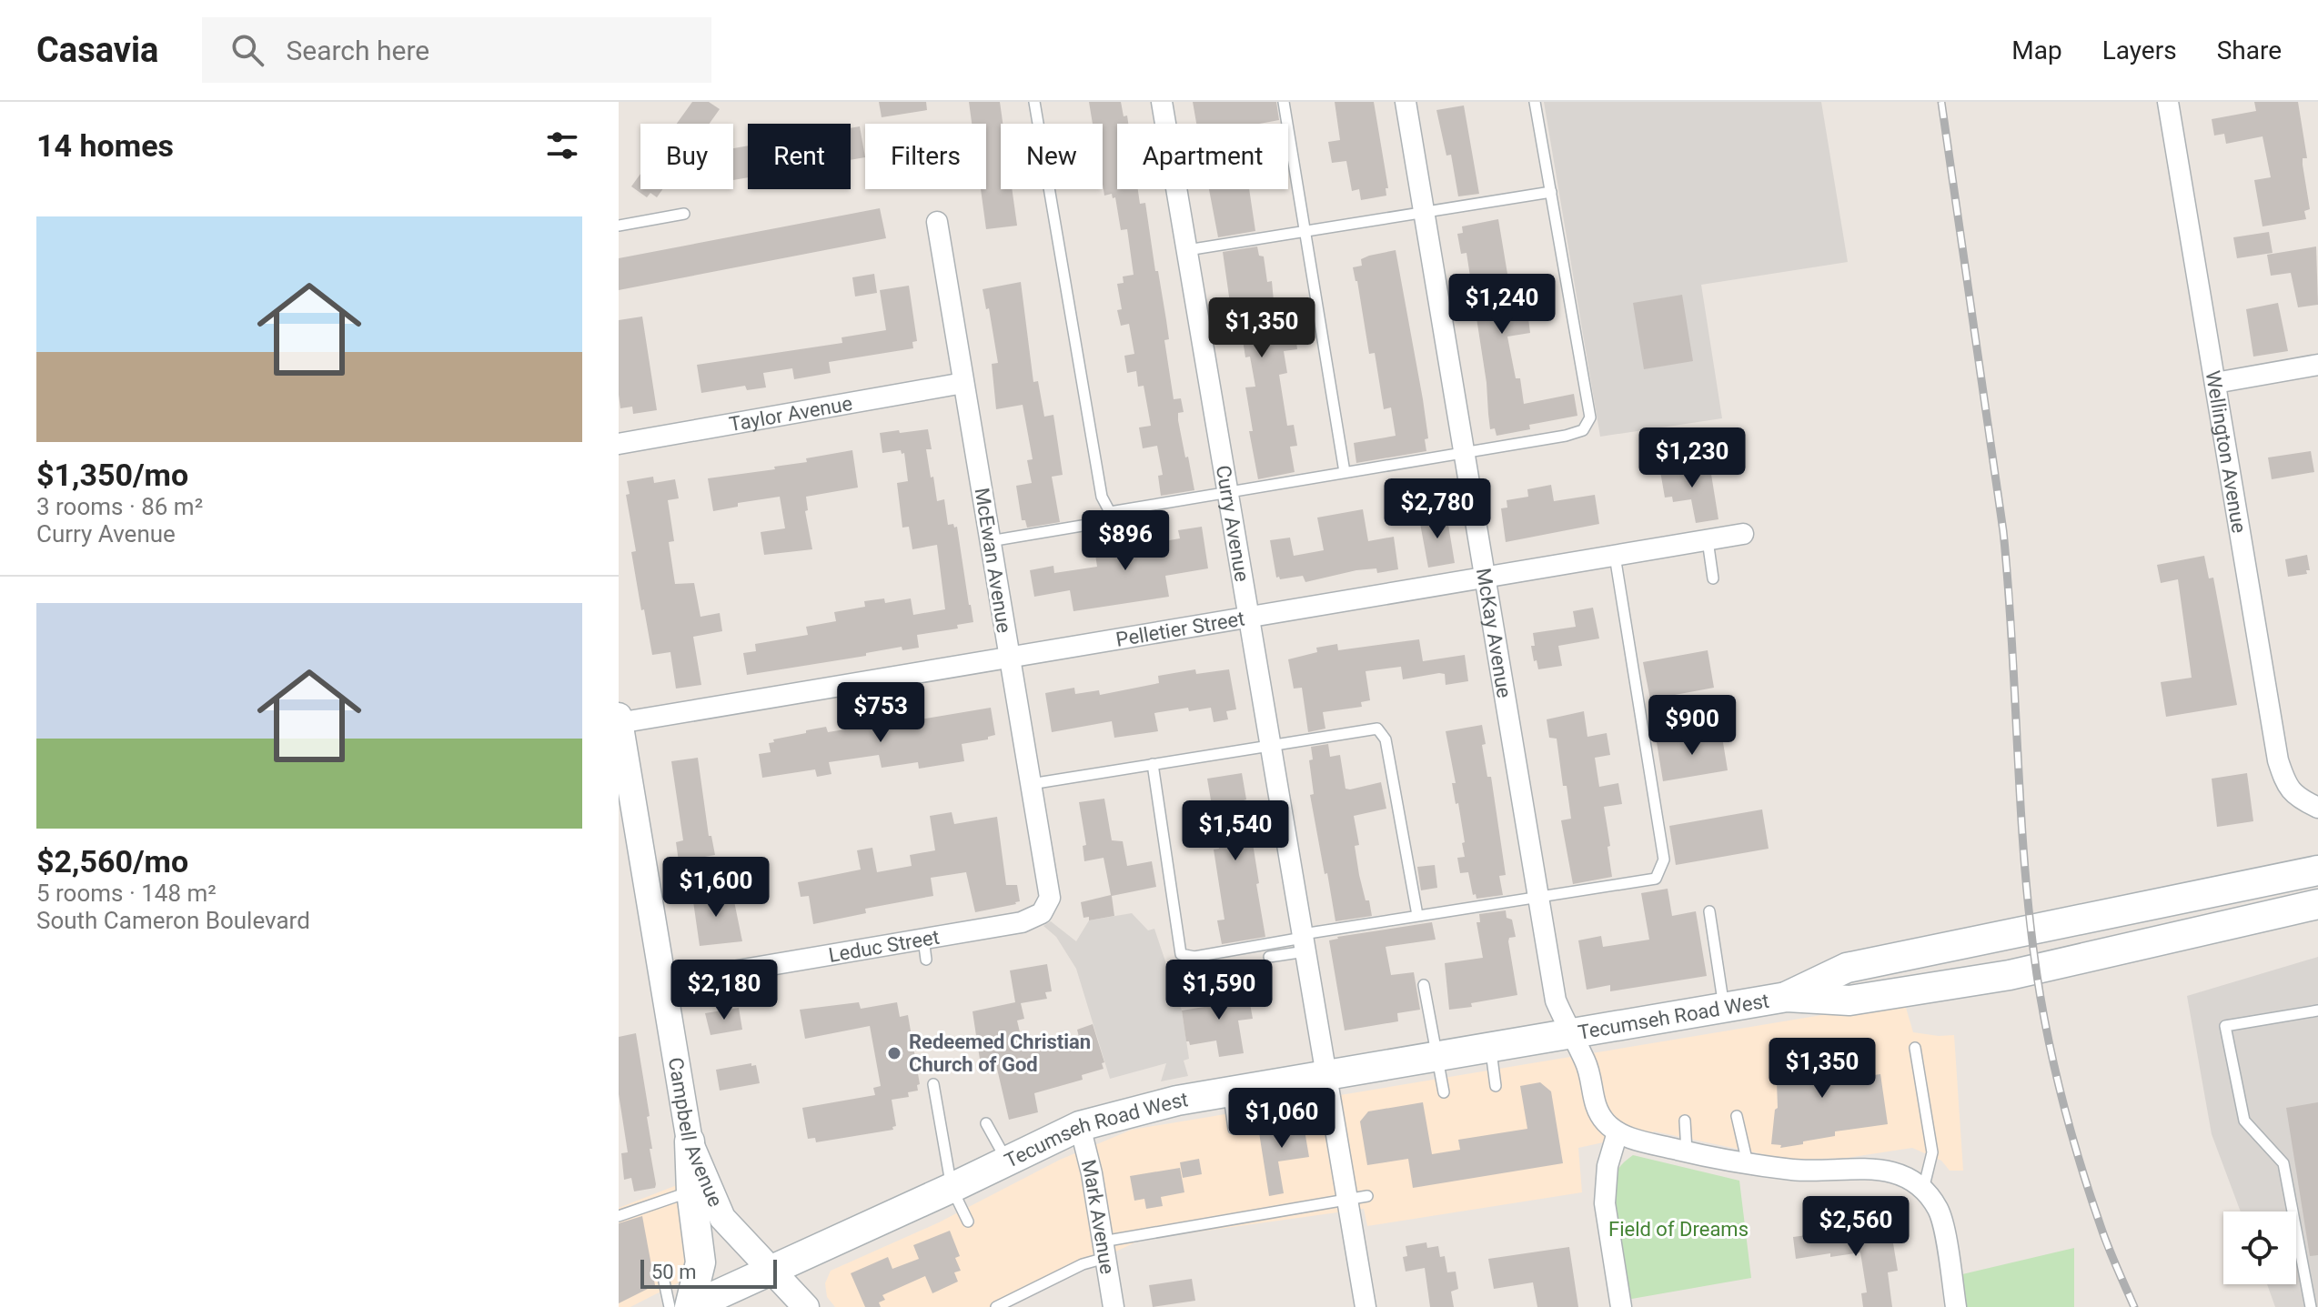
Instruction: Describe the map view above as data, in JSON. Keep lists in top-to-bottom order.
{
  "streets": {
    "main road": ["Tecumseh Road West"],
    "street": [
      "Taylor Avenue",
      "Wellington Avenue",
      "Curry Avenue",
      "McEwan Avenue",
      "Pelletier Street",
      "McKay Avenue",
      "Leduc Street",
      "Campbell Avenue",
      "Mark Avenue"
    ]
  },
  "crossings": [
    ["Taylor Avenue", "McEwan Avenue"],
    ["Curry Avenue", "Pelletier Street"],
    ["Curry Avenue", "Tecumseh Road West"],
    ["McEwan Avenue", "Pelletier Street"],
    ["McEwan Avenue", "Leduc Street"],
    ["Pelletier Street", "McKay Avenue"],
    ["Pelletier Street", "Campbell Avenue"],
    ["McKay Avenue", "Tecumseh Road West"],
    ["Leduc Street", "Campbell Avenue"],
    ["Tecumseh Road West", "Campbell Avenue"],
    ["Tecumseh Road West", "Mark Avenue"]
  ],
  "parks": ["Field of Dreams"],
  "places": ["Redeemed Christian Church of God"],
  "scale_bar": "50 m",
  "page": {
    "header": "Casavia",
    "search": "Search here",
    "nav": ["Map", "Layers", "Share"],
    "heading": "14 homes",
    "chip": [
      "Buy",
      "Rent",
      "Filters",
      "New",
      "Apartment"
    ],
    "list": [
      {
        "name": "$1,350/mo",
        "note": "3 rooms · 86 m² · Curry Avenue"
      },
      {
        "name": "$2,560/mo",
        "note": "5 rooms · 148 m² · South Cameron Boulevard"
      }
    ],
    "price": [
      "$1,240",
      "$1,350",
      "$1,230",
      "$2,780",
      "$896",
      "$753",
      "$900",
      "$1,540",
      "$1,600",
      "$2,180",
      "$1,590",
      "$1,350",
      "$1,060",
      "$2,560"
    ],
    "scale": "50 m"
  }
}
